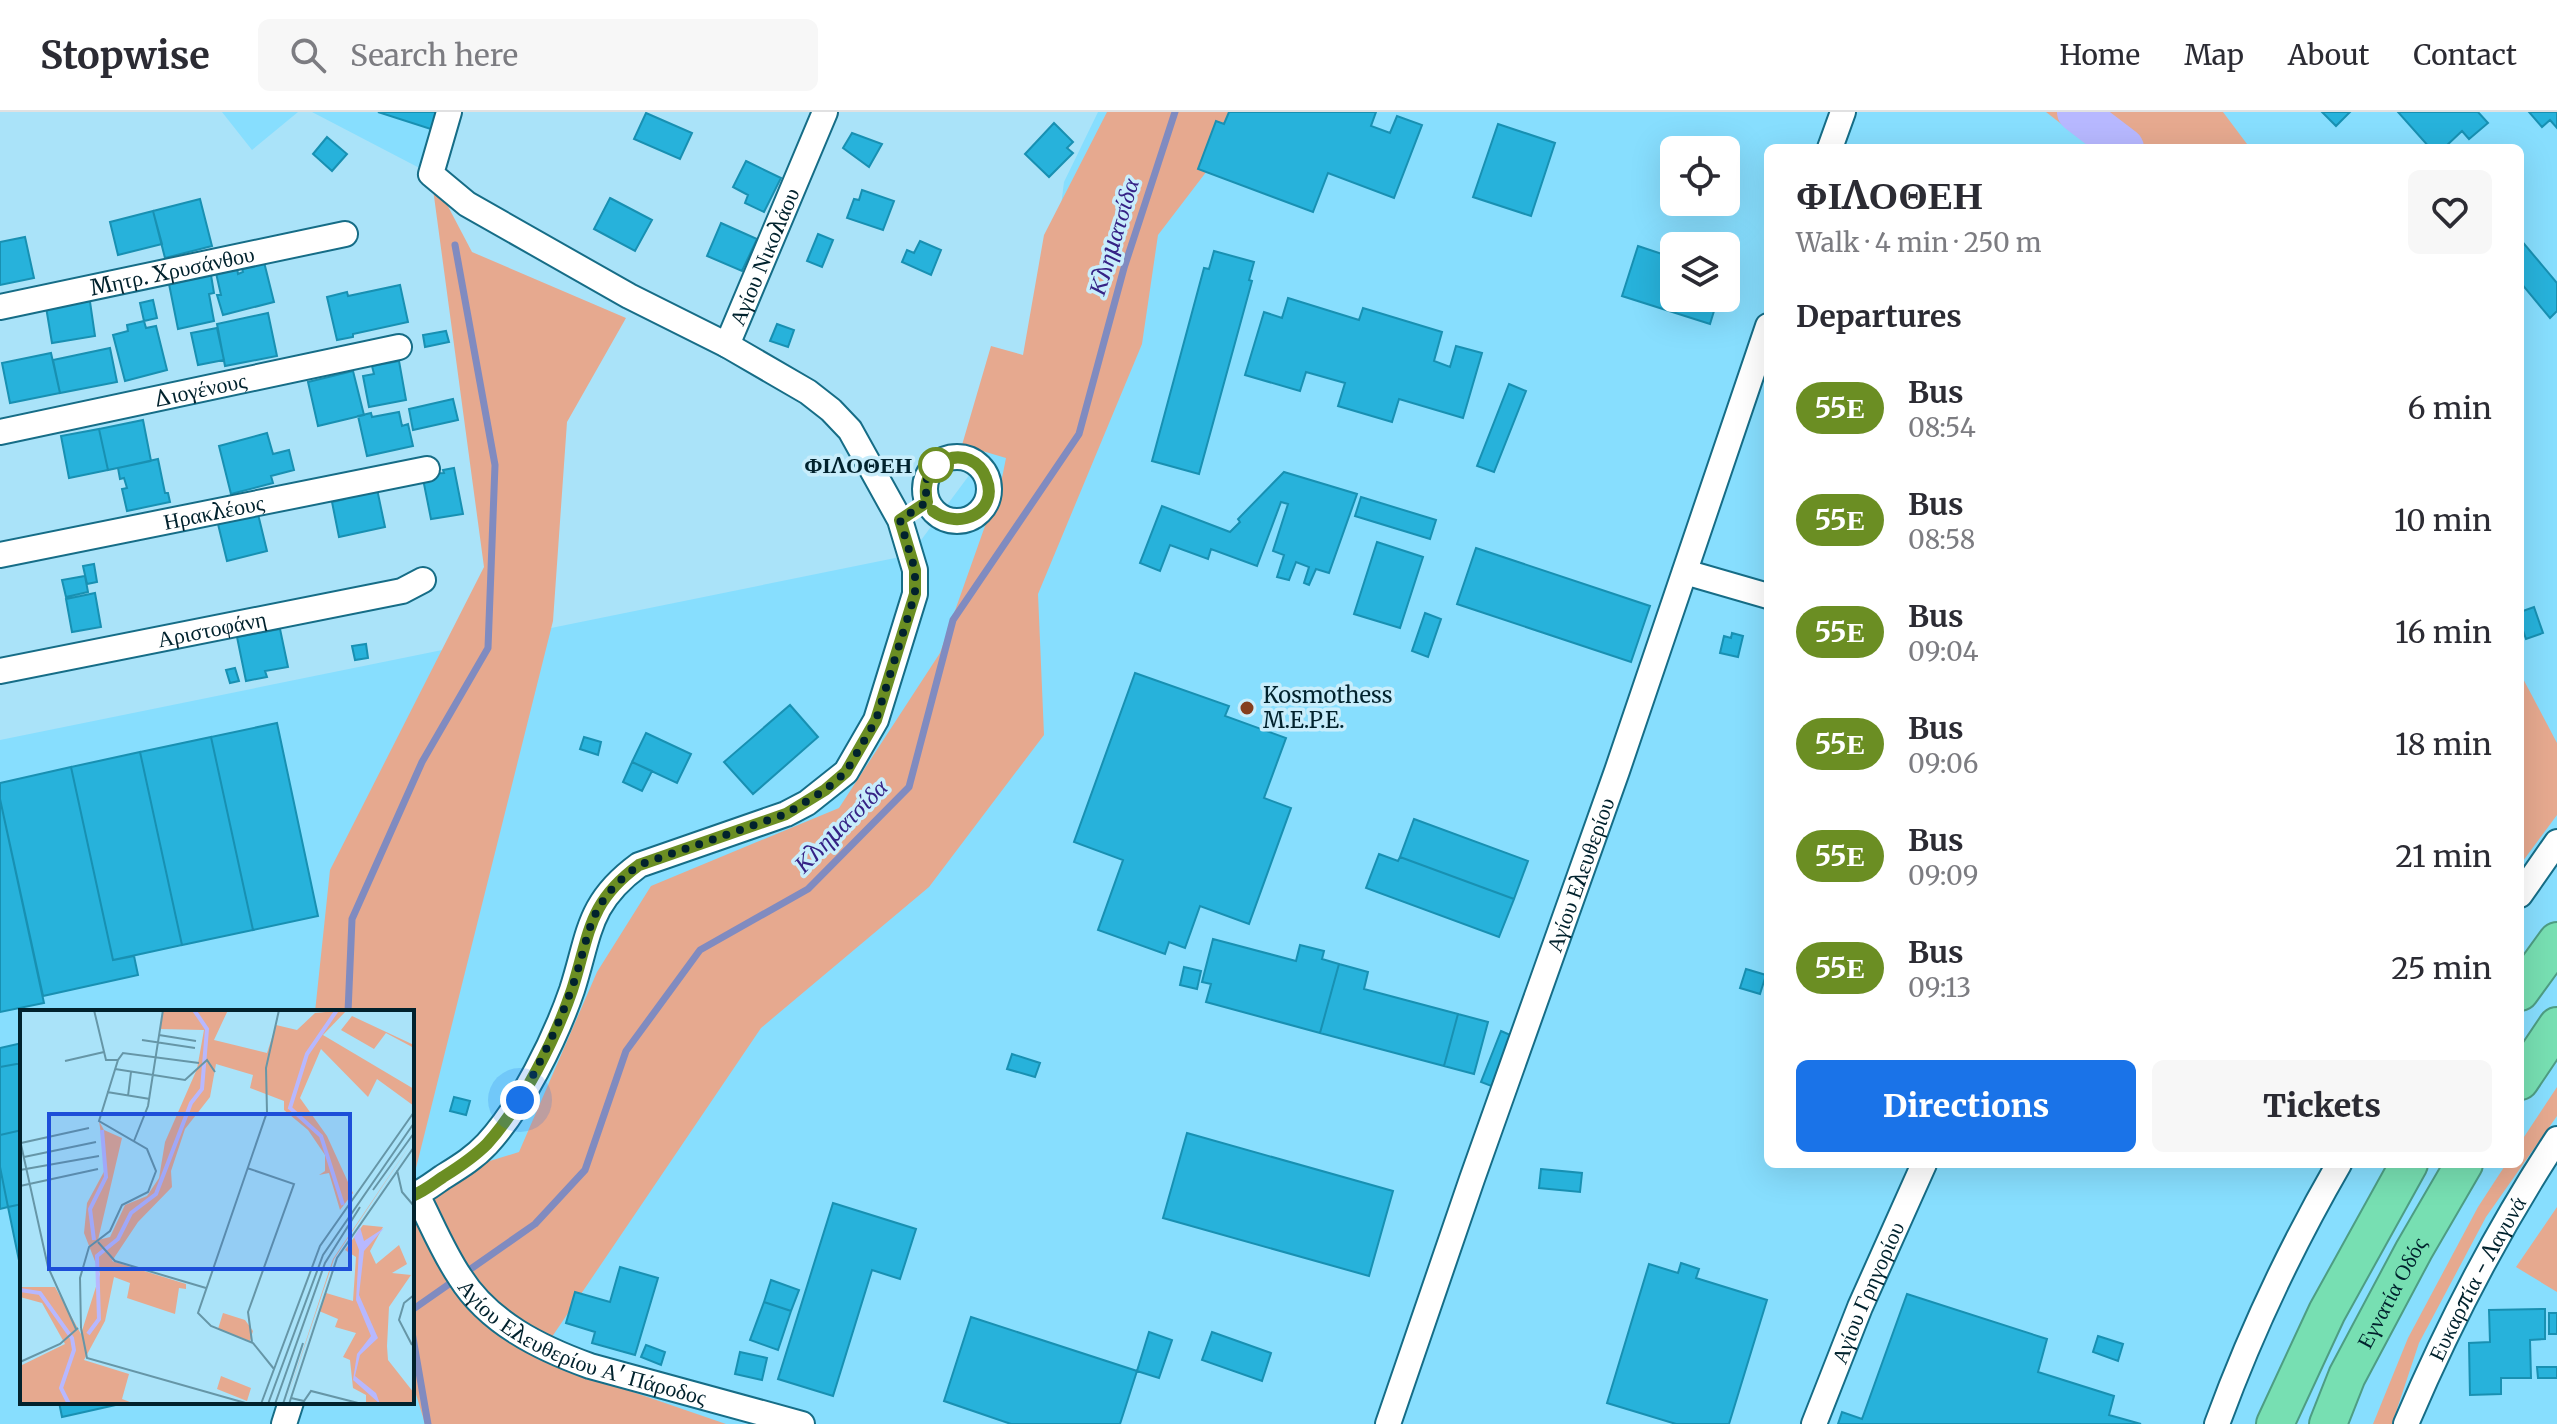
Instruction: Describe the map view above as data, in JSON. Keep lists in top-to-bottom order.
{
  "streets": {
    "highway": ["Εγνατία Οδός"],
    "street": [
      "Αγίου Νικολάου",
      "Μητρ. Χρυσάνθου",
      "Διογένους",
      "Ηρακλέους",
      "Αριστοφάνη",
      "Αγίου Ελευθερίου",
      "Ευκαρπία - Λαγυνά",
      "Αγίου Γρηγορίου",
      "Αγίου Ελευθερίου Α' Πάροδος"
    ]
  },
  "crossings": [
    ["Αγίου Νικολάου", "Αγίου Ελευθερίου Α' Πάροδος"]
  ],
  "water": ["Κληματσίδα"],
  "places": ["ΦΙΛΟΘΕΗ", "Kosmothess M.E.P.E."],
  "lines": ["bus line 55Ε"],
  "page": {
    "header": "Stopwise",
    "search": "Search here",
    "nav": [
      "Home",
      "Map",
      "About",
      "Contact"
    ],
    "heading": [
      ["ΦΙΛΟΘΕΗ", "Walk · 4 min · 250 m"],
      "Departures"
    ],
    "list": [
      {
        "mark": "55Ε",
        "name": "Bus",
        "note": "08:54",
        "value": "6 min"
      },
      {
        "mark": "55Ε",
        "name": "Bus",
        "note": "08:58",
        "value": "10 min"
      },
      {
        "mark": "55Ε",
        "name": "Bus",
        "note": "09:04",
        "value": "16 min"
      },
      {
        "mark": "55Ε",
        "name": "Bus",
        "note": "09:06",
        "value": "18 min"
      },
      {
        "mark": "55Ε",
        "name": "Bus",
        "note": "09:09",
        "value": "21 min"
      },
      {
        "mark": "55Ε",
        "name": "Bus",
        "note": "09:13",
        "value": "25 min"
      }
    ],
    "buttons": ["Directions", "Tickets"]
  }
}
